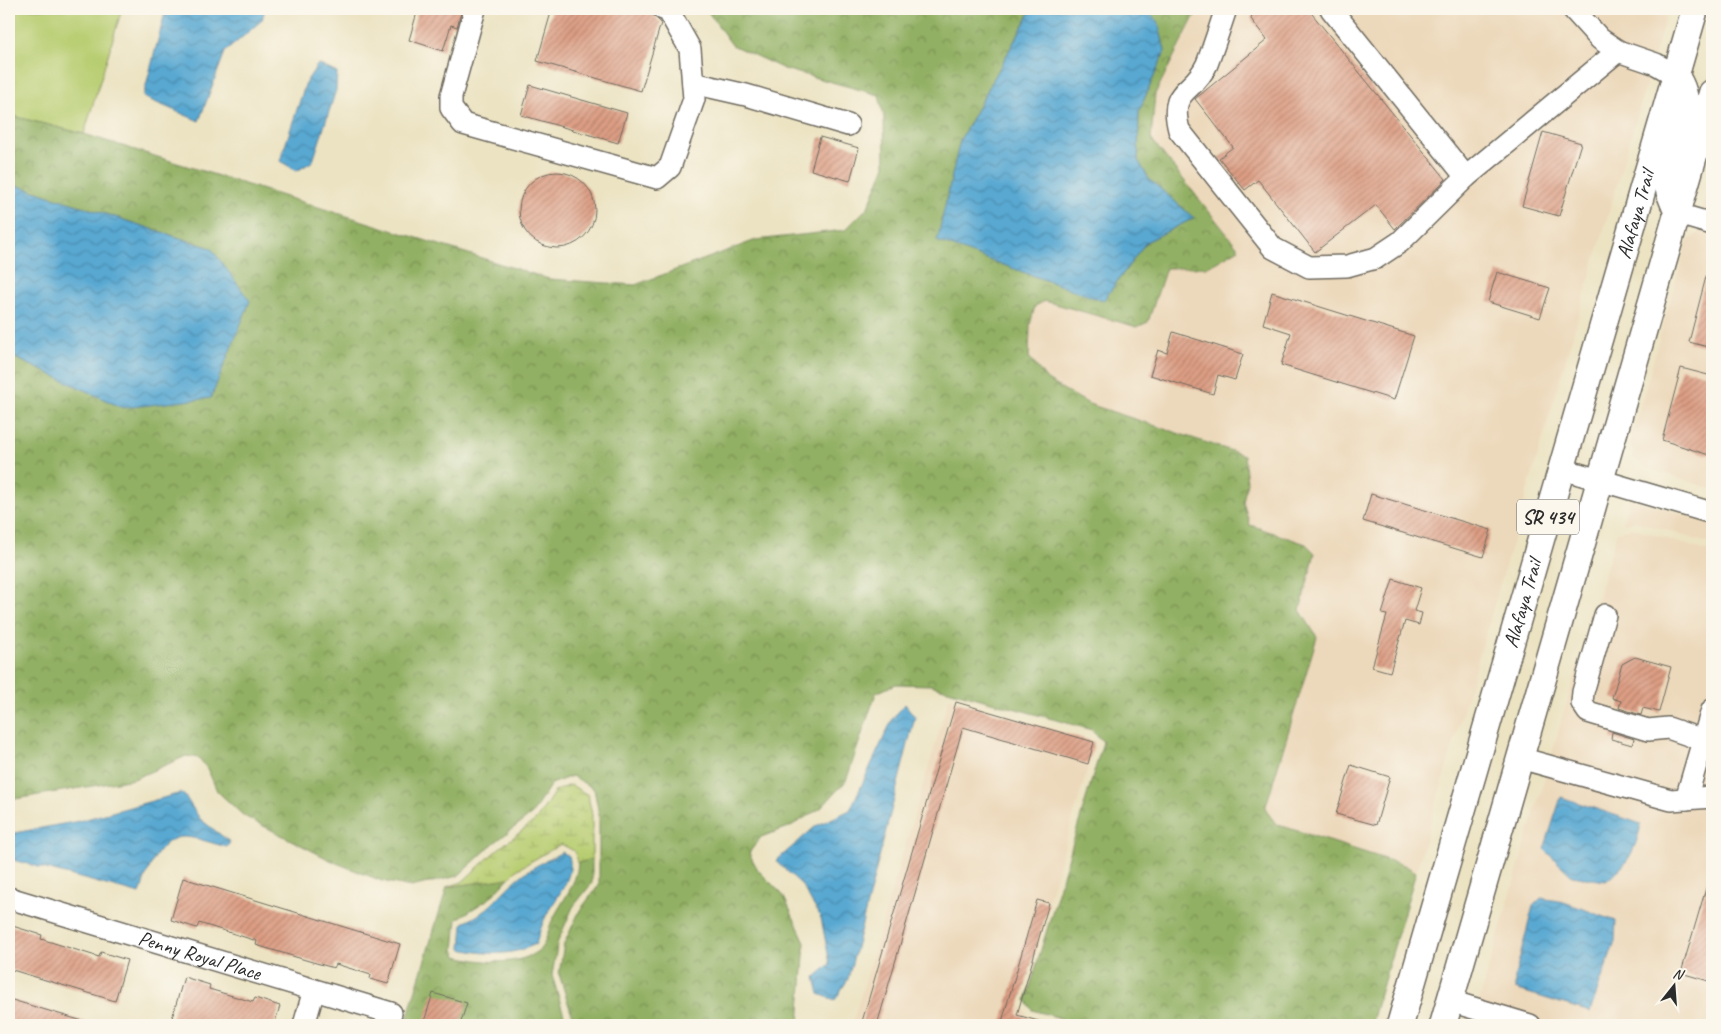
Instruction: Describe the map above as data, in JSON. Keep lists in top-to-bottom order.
{
  "streets": {
    "main road": ["Alafaya Trail", "SR 434"],
    "street": ["Penny Royal Place"]
  },
  "north": "top"
}
